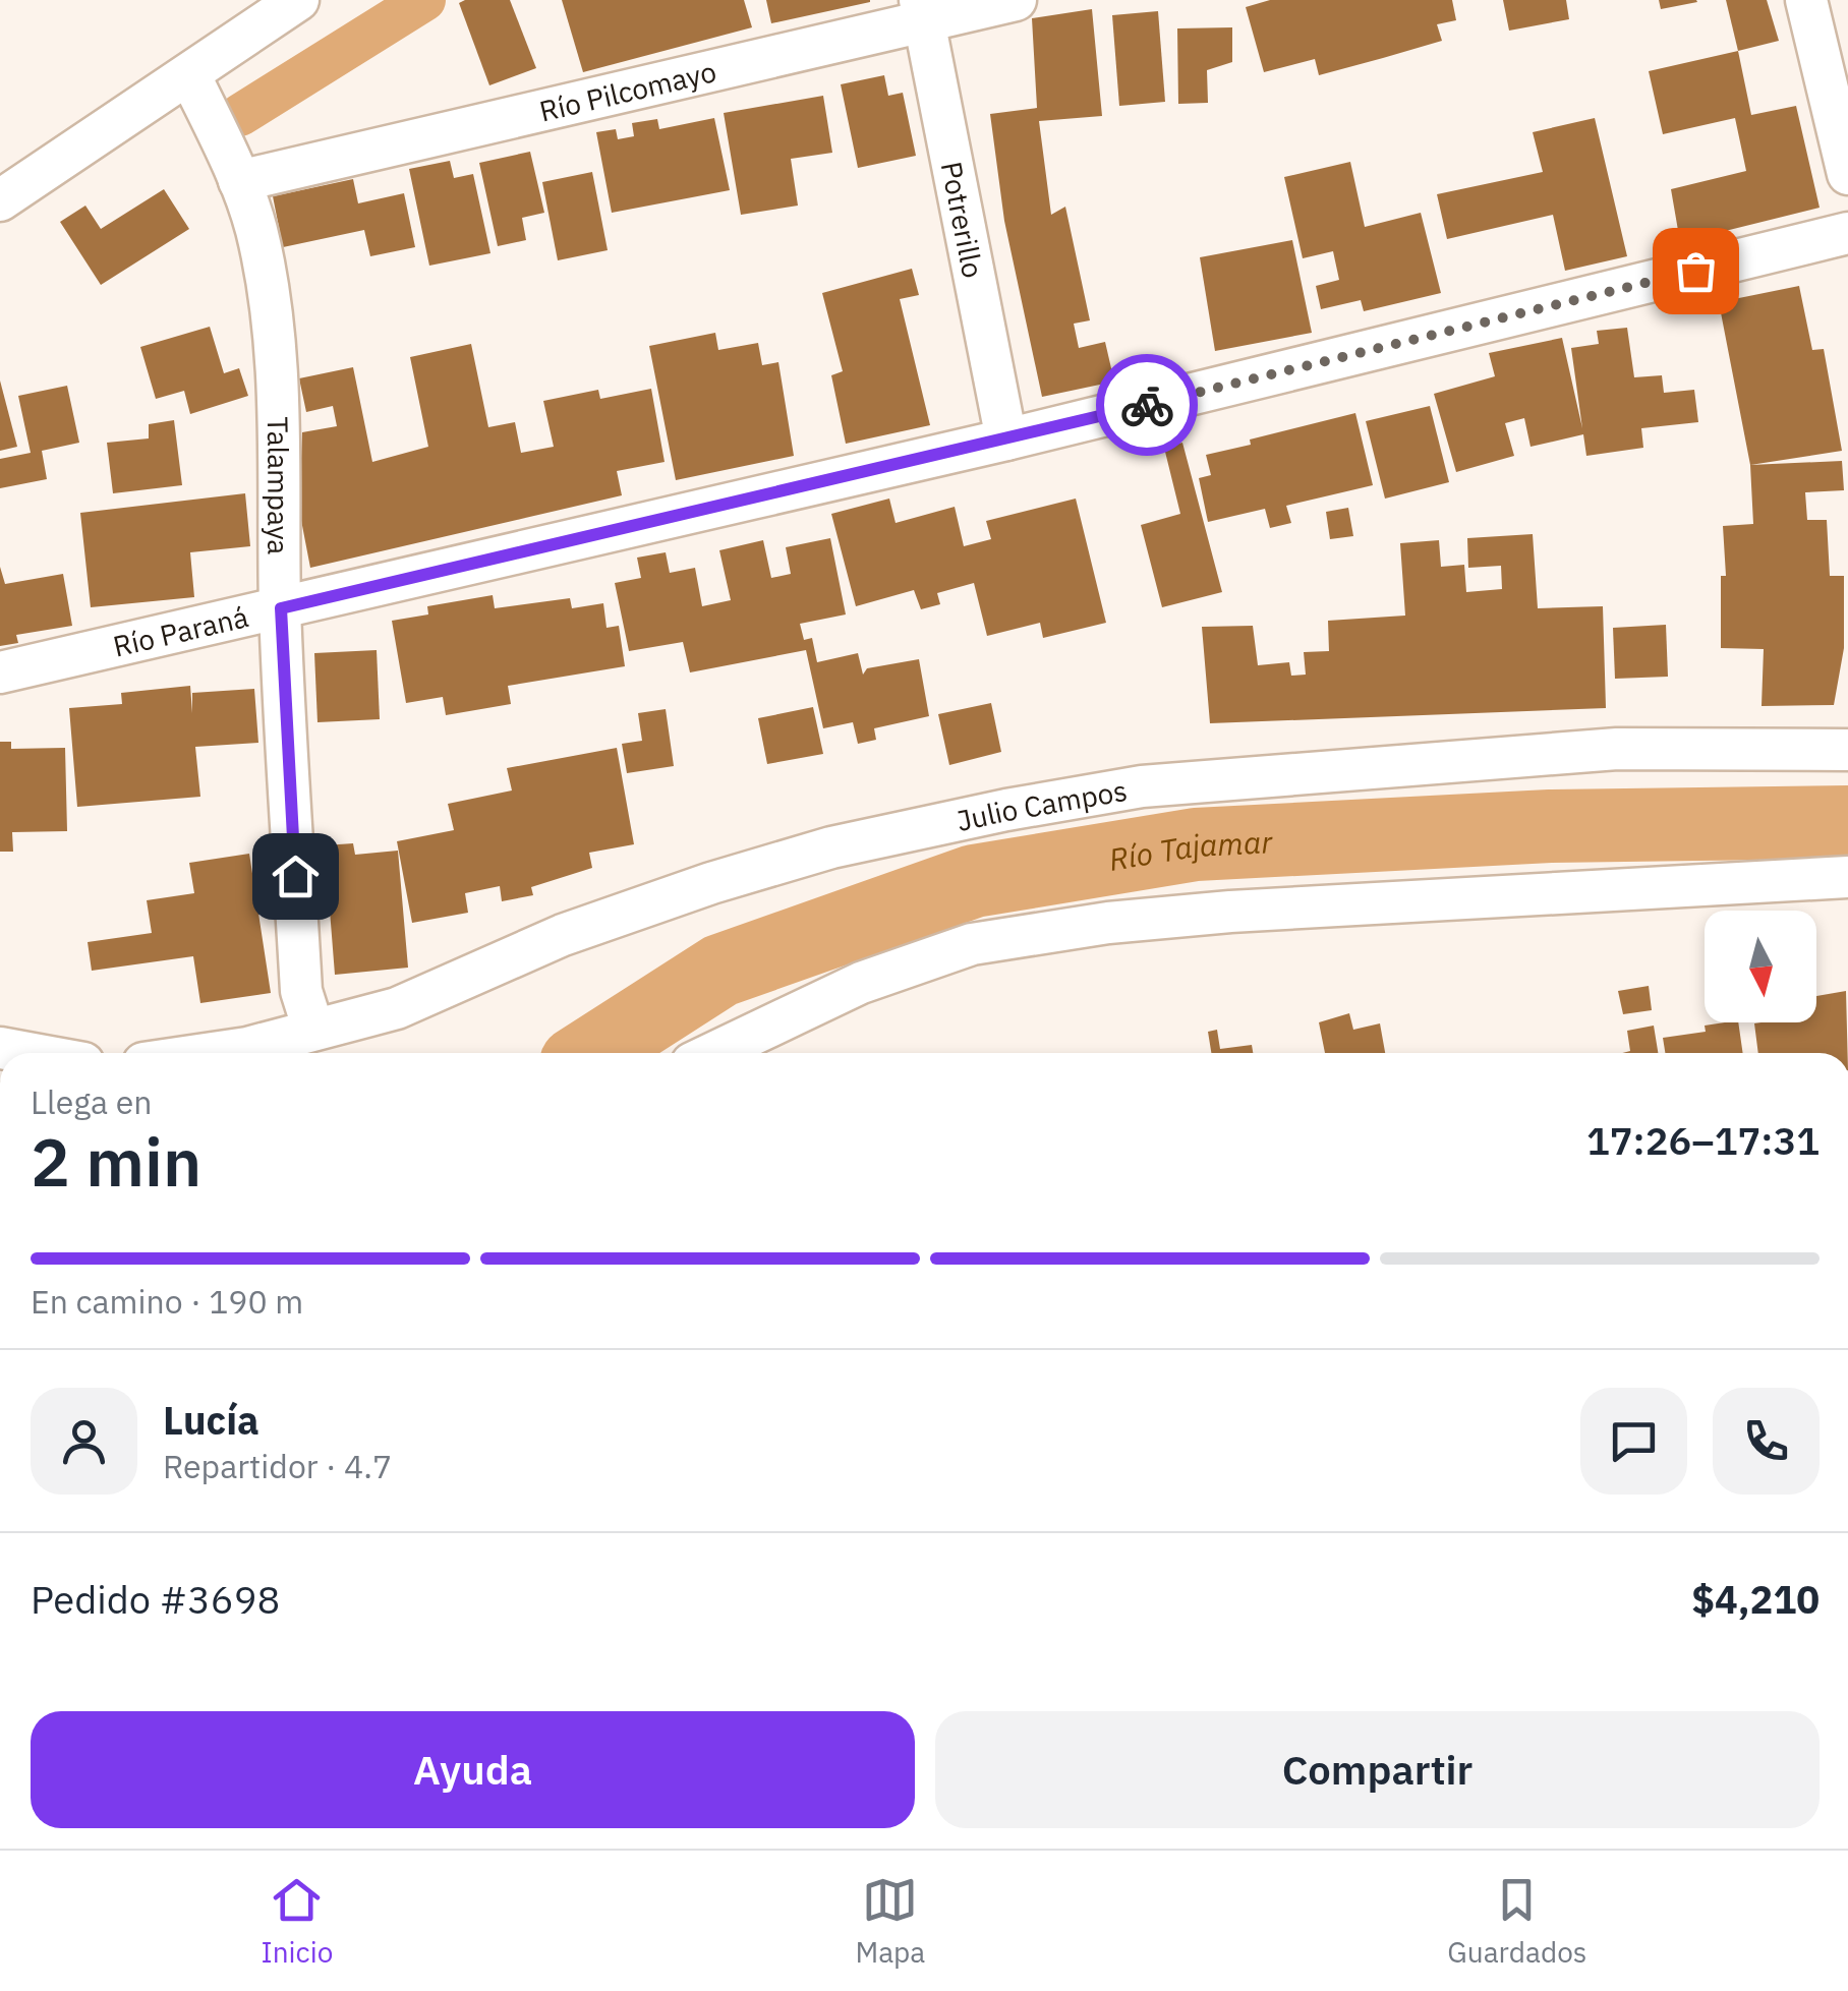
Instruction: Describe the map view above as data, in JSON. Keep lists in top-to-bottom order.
{
  "streets": {
    "street": [
      "Río Pilcomayo",
      "Potrerillo",
      "Talampaya",
      "Río Paraná",
      "Julio Campos"
    ]
  },
  "crossings": [
    ["Río Pilcomayo", "Potrerillo"],
    ["Río Pilcomayo", "Talampaya"],
    ["Potrerillo", "Río Paraná"],
    ["Talampaya", "Río Paraná"],
    ["Talampaya", "Julio Campos"]
  ],
  "water": ["Río Tajamar"],
  "north": "bottom",
  "page": {
    "heading": ["2 min", "Llega en", "17:26–17:31"],
    "panel": [
      "Lucía",
      "Repartidor · 4.7",
      "Pedido #3698",
      "$4,210"
    ],
    "bar": "En camino · 190 m",
    "buttons": ["Ayuda", "Compartir"],
    "tabs": ["Inicio", "Mapa", "Guardados"]
  }
}
